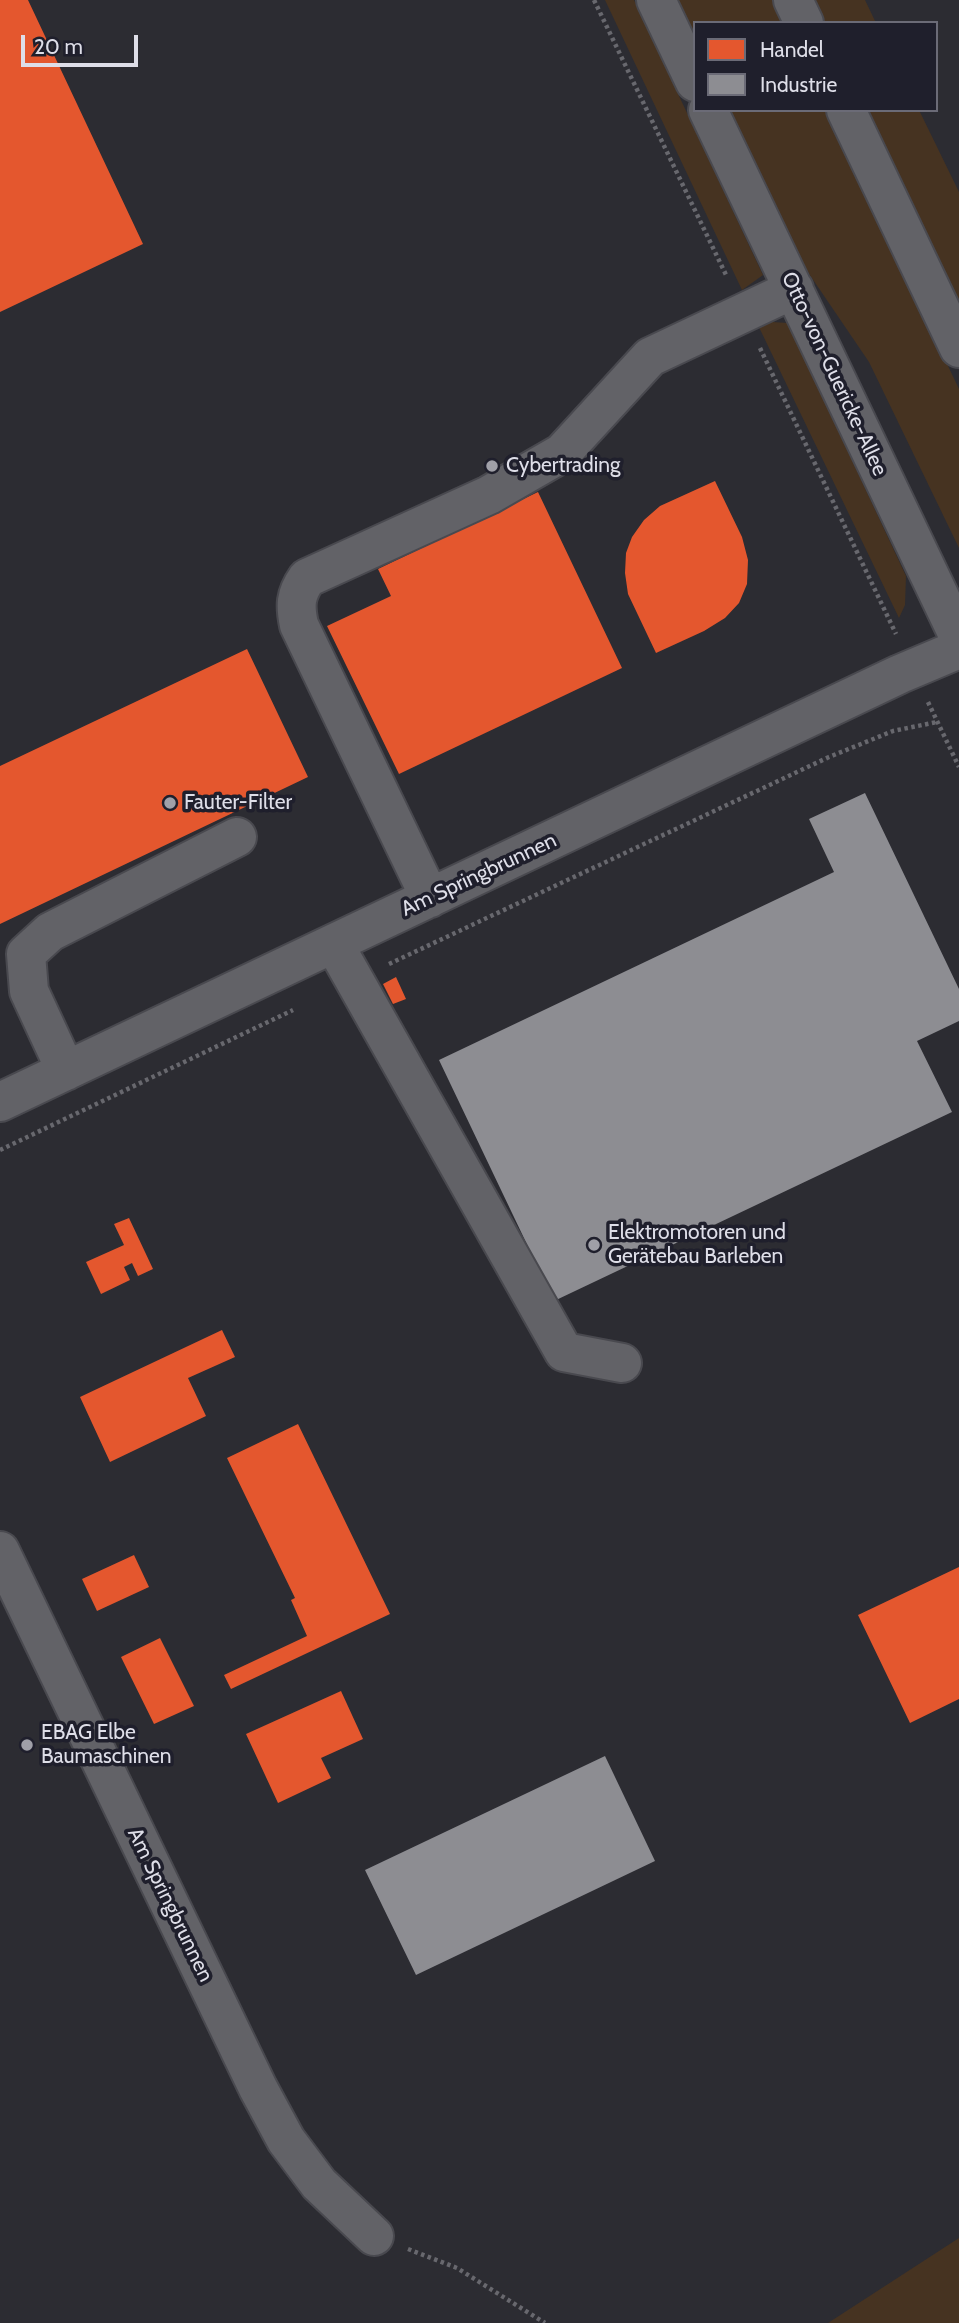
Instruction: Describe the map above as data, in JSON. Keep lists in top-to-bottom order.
{
  "streets": {
    "street": ["Otto-von-Guericke-Allee", "Am Springbrunnen"]
  },
  "places": [
    "Cybertrading",
    "Fauter-Filter",
    "Elektromotoren und Gerätebau Barleben",
    "EBAG Elbe Baumaschinen"
  ],
  "legend": ["Handel", "Industrie"],
  "scale_bar": "20 m"
}
